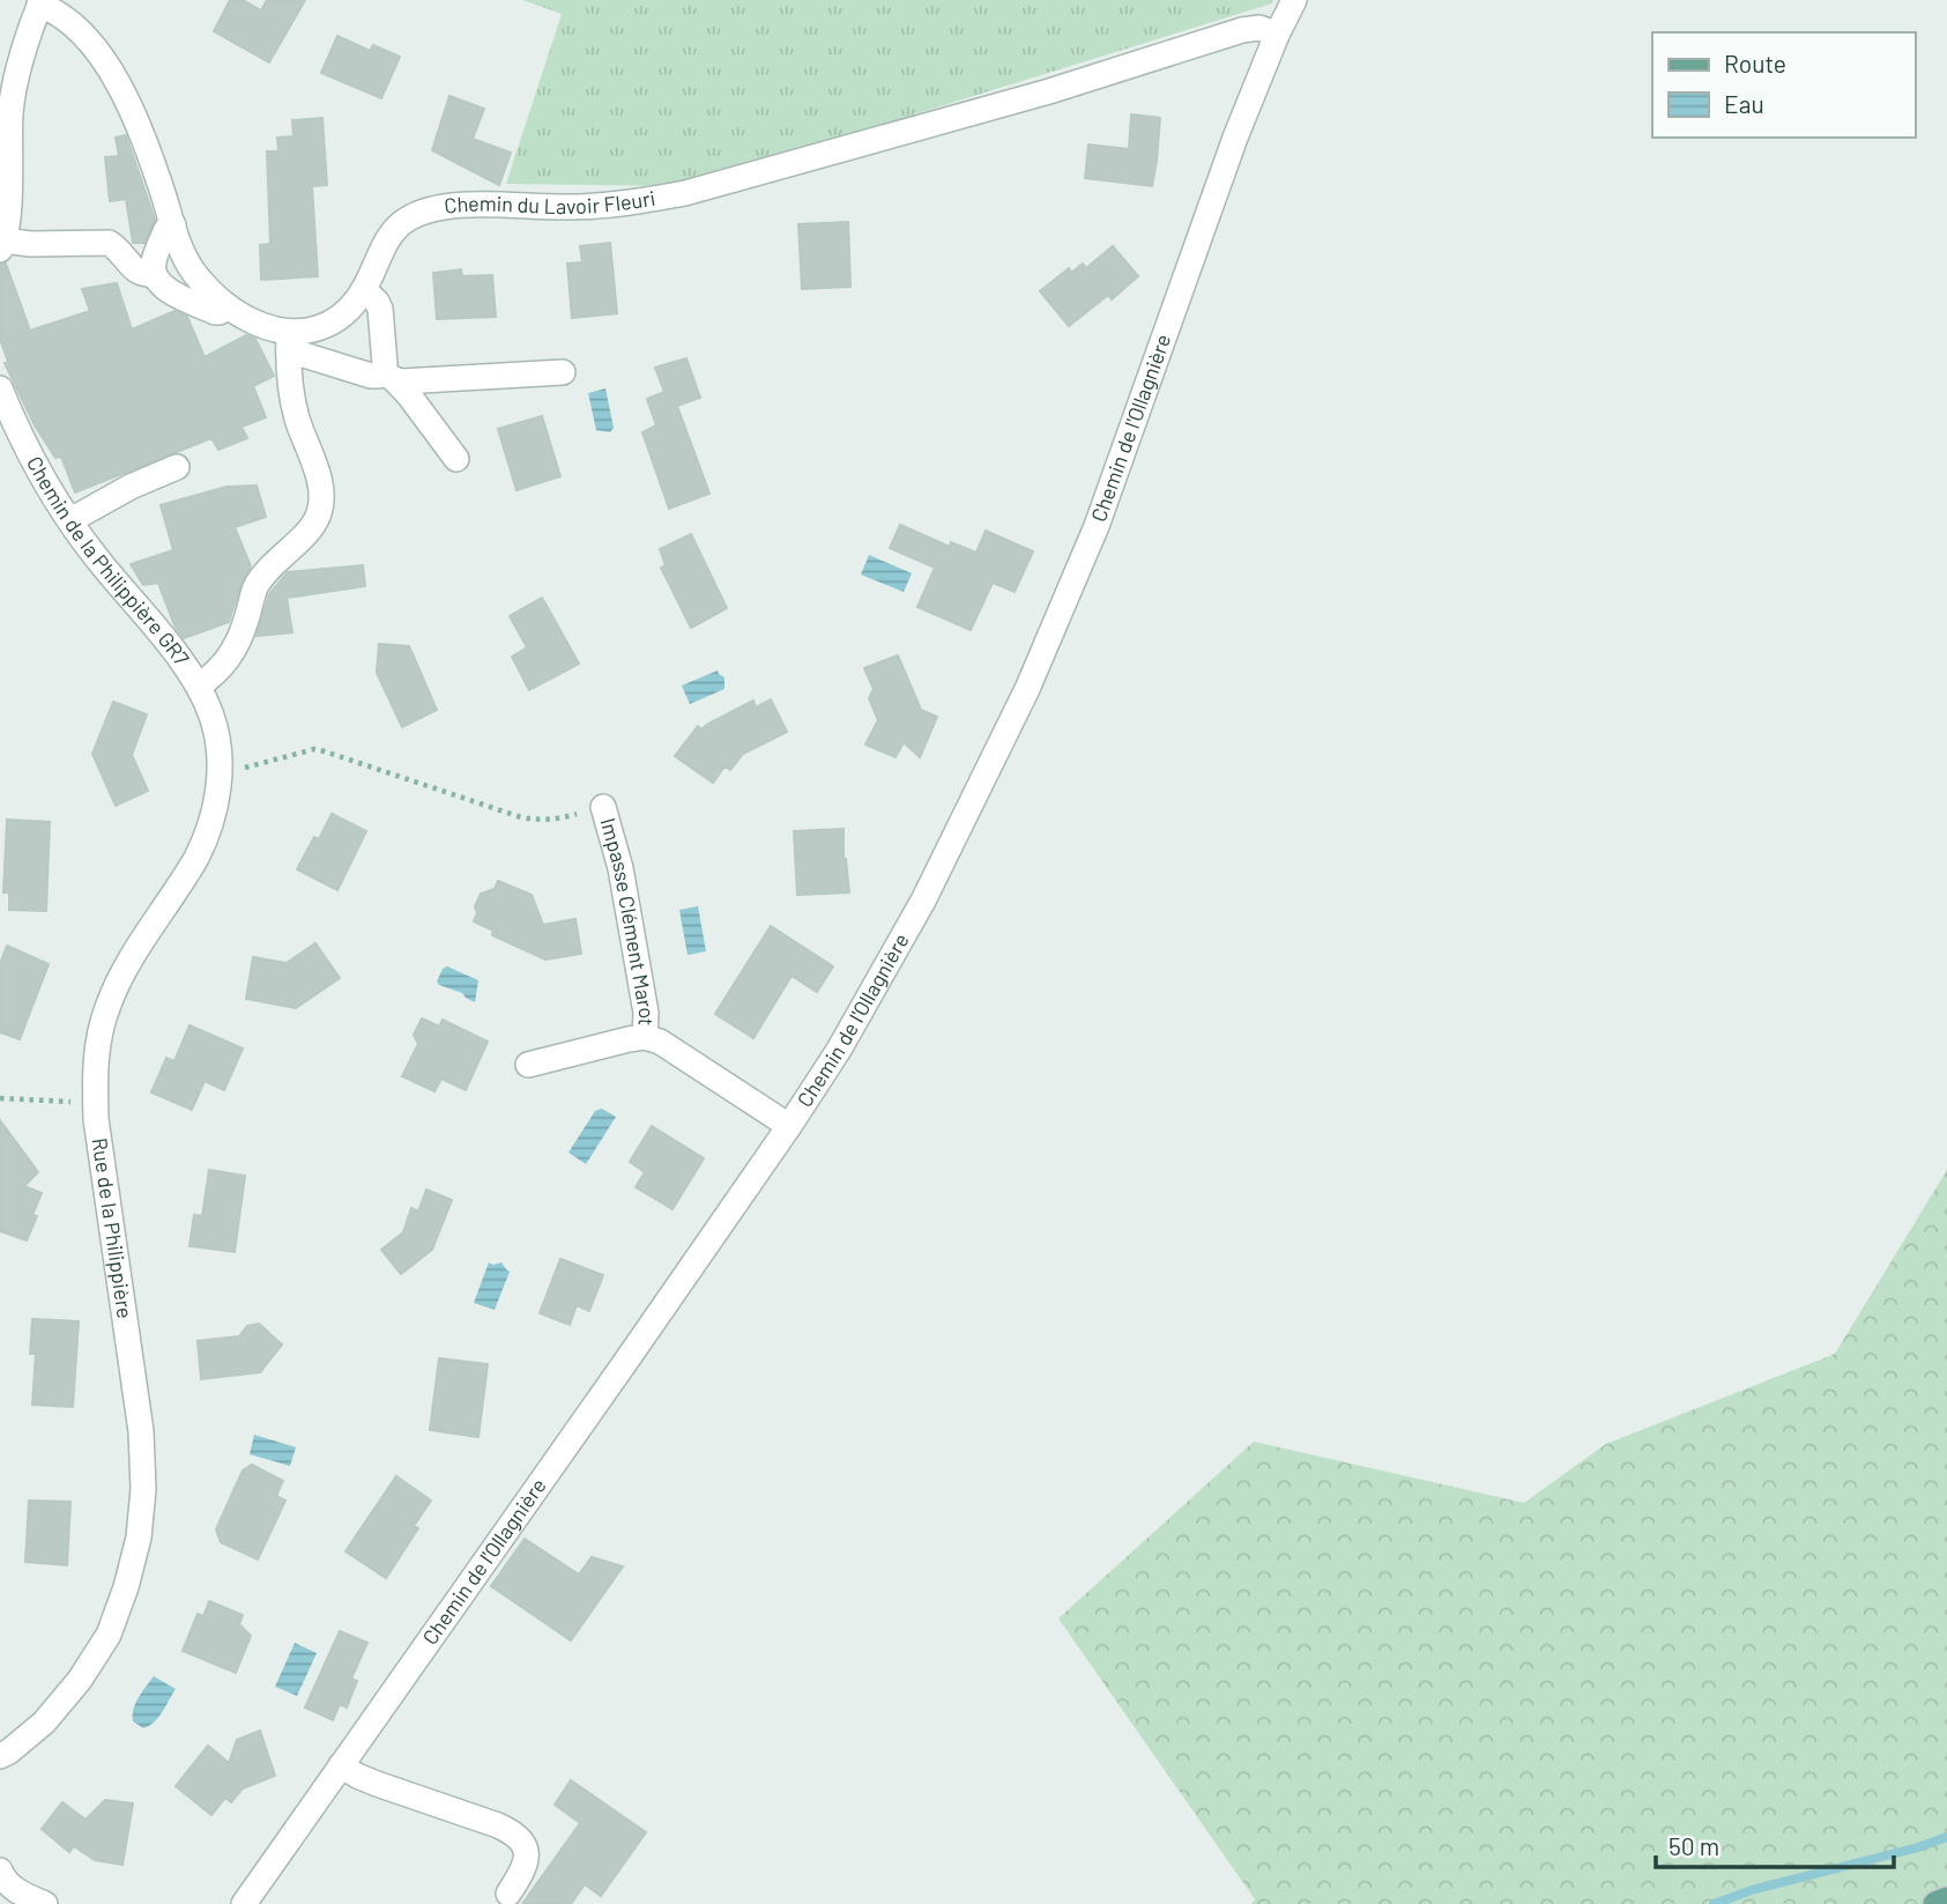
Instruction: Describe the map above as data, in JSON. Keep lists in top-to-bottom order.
{
  "streets": {
    "street": [
      "Chemin du Lavoir Fleuri",
      "Chemin de l'Ollagnière",
      "Chemin de la Philippière GR7",
      "Impasse Clément Marot",
      "Rue de la Philippière"
    ]
  },
  "crossings": [
    ["Chemin du Lavoir Fleuri", "Chemin de l'Ollagnière"],
    ["Chemin de l'Ollagnière", "Impasse Clément Marot"],
    ["Chemin de la Philippière GR7", "Rue de la Philippière"]
  ],
  "legend": ["Route", "Eau"],
  "scale_bar": "50 m"
}
